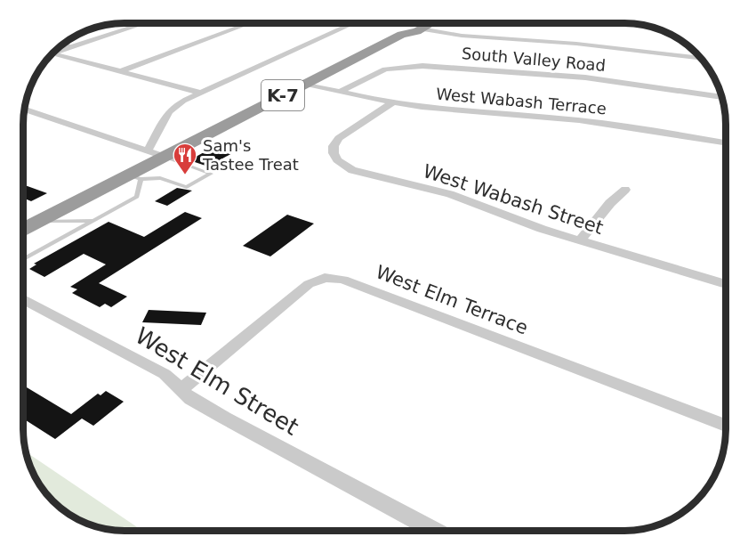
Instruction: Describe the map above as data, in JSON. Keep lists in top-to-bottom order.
{
  "streets": {
    "highway": ["K-7"],
    "street": [
      "South Valley Road",
      "West Wabash Terrace",
      "West Wabash Street",
      "West Elm Terrace",
      "West Elm Street"
    ]
  },
  "crossings": [
    ["South Valley Road", "West Wabash Terrace"],
    ["K-7", "West Wabash Terrace"],
    ["West Wabash Terrace", "West Wabash Street"],
    ["West Elm Terrace", "West Elm Street"]
  ],
  "places": {
    "restaurant": ["Sam's Tastee Treat"]
  }
}
